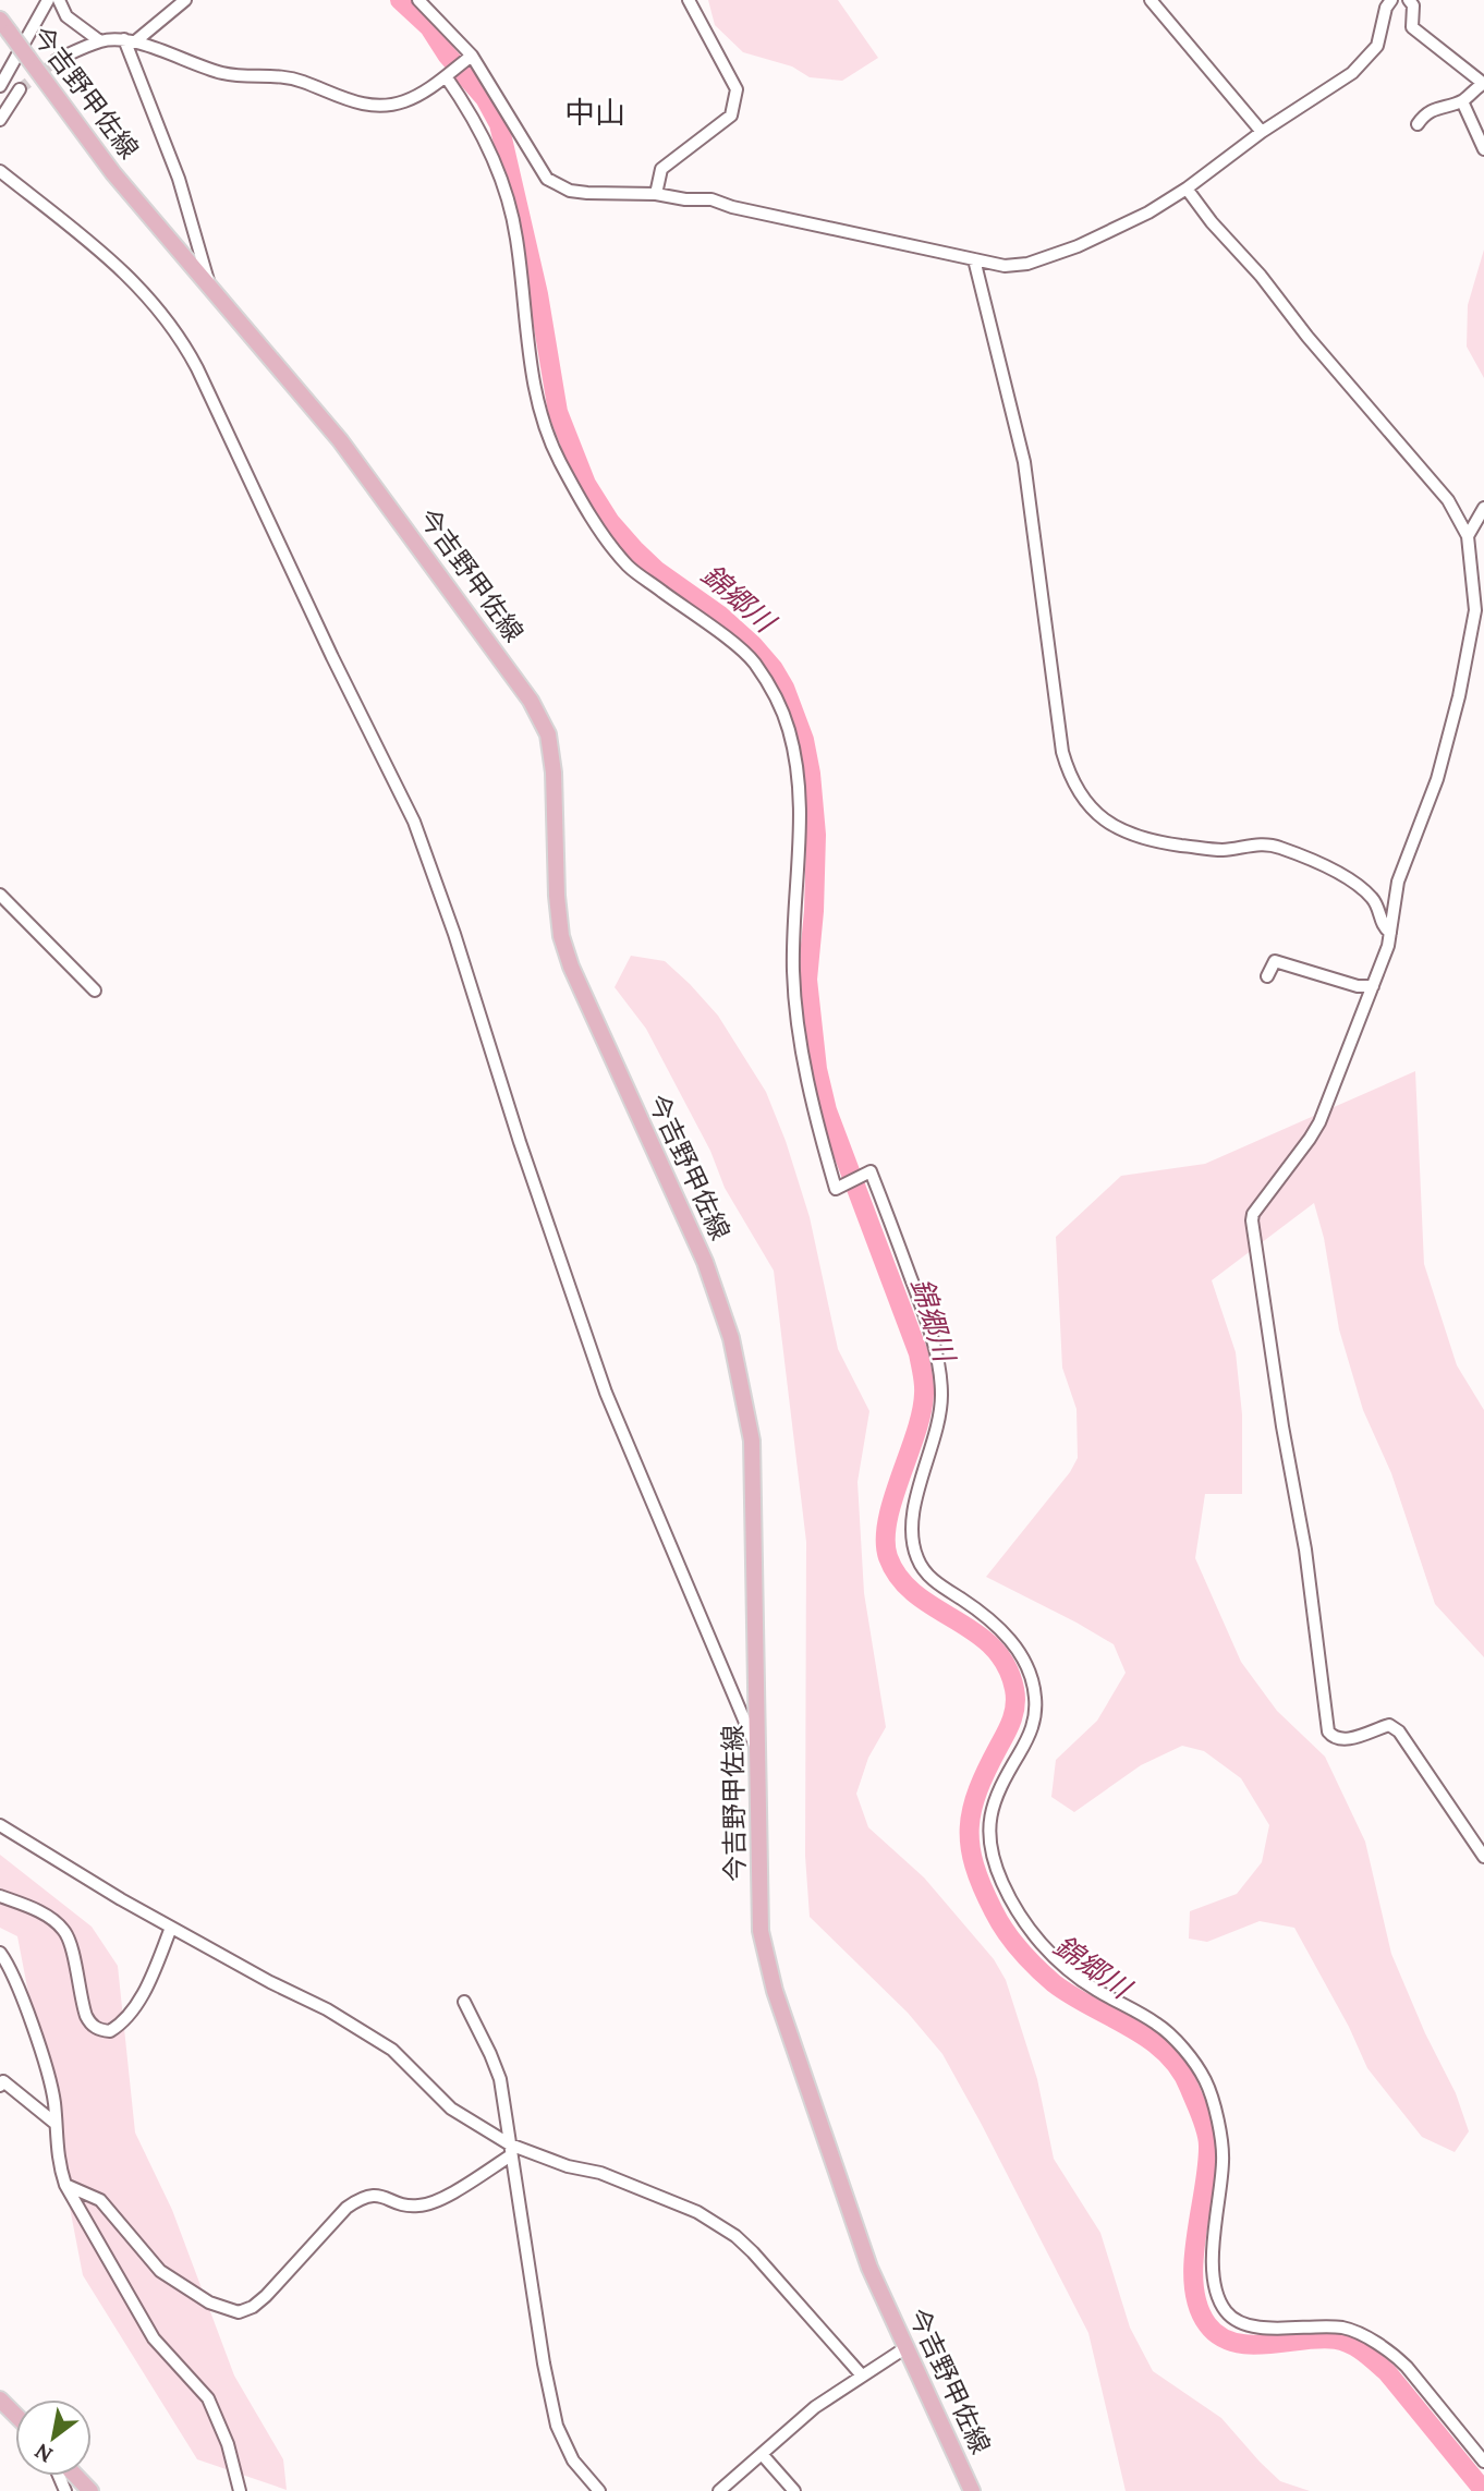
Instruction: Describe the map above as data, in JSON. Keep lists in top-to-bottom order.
{
  "streets": {
    "main road": ["今吉野甲佐線"]
  },
  "districts": ["中山"],
  "water": ["錦郷川"],
  "north": "bottom left"
}
